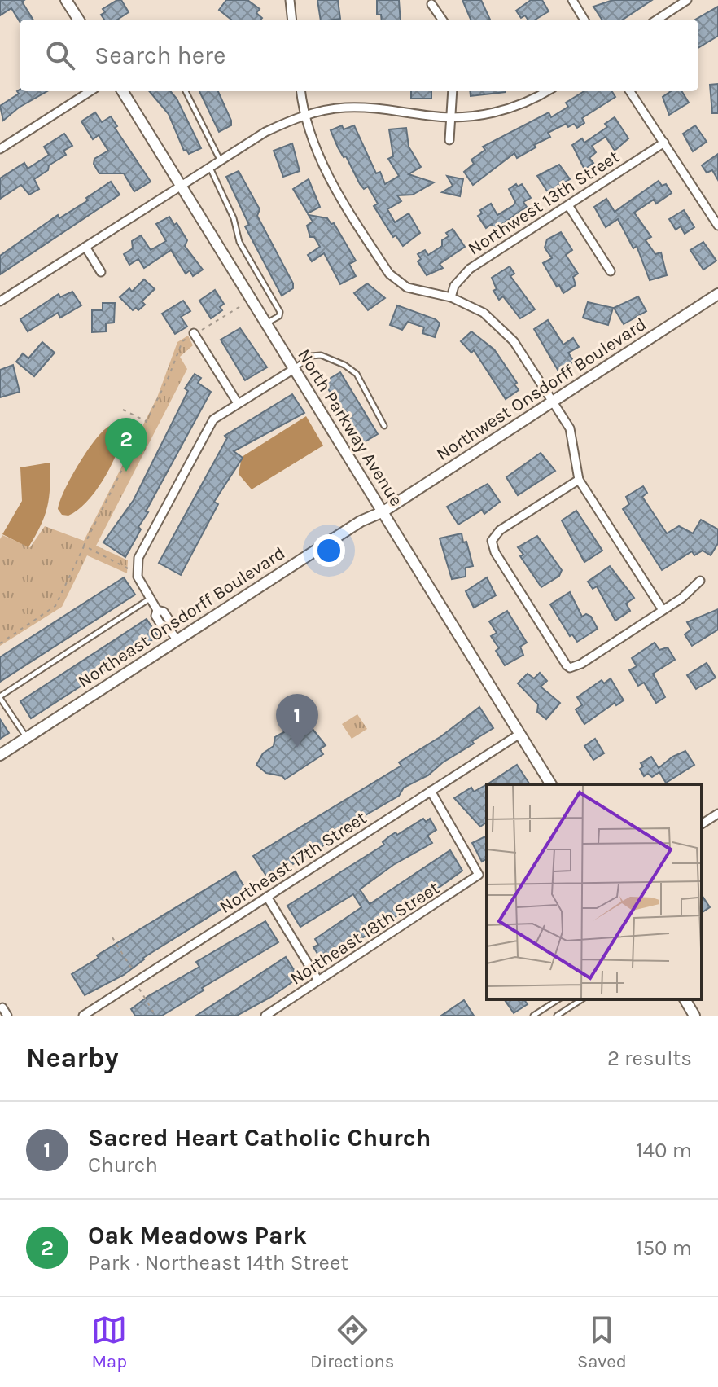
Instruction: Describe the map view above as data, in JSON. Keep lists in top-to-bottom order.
{
  "streets": {
    "street": [
      "Northwest 13th Street",
      "Northwest Onsdorff Boulevard",
      "North Parkway Avenue",
      "Northeast Onsdorff Boulevard",
      "Northeast 17th Street",
      "Northeast 18th Street"
    ]
  },
  "crossings": [
    ["Northwest Onsdorff Boulevard", "North Parkway Avenue"],
    ["Northwest Onsdorff Boulevard", "Northeast Onsdorff Boulevard"],
    ["North Parkway Avenue", "Northeast Onsdorff Boulevard"],
    ["North Parkway Avenue", "Northeast 17th Street"],
    ["Northeast 17th Street", "Northeast 18th Street"]
  ],
  "page": {
    "search": "Search here",
    "pins": ["2", "1"],
    "heading": ["Nearby", "2 results"],
    "list": [
      {
        "mark": "1",
        "name": "Sacred Heart Catholic Church",
        "note": "Church",
        "value": "140 m"
      },
      {
        "mark": "2",
        "name": "Oak Meadows Park",
        "note": "Park · Northeast 14th Street",
        "value": "150 m"
      }
    ],
    "nav": ["Map", "Directions", "Saved"]
  }
}
